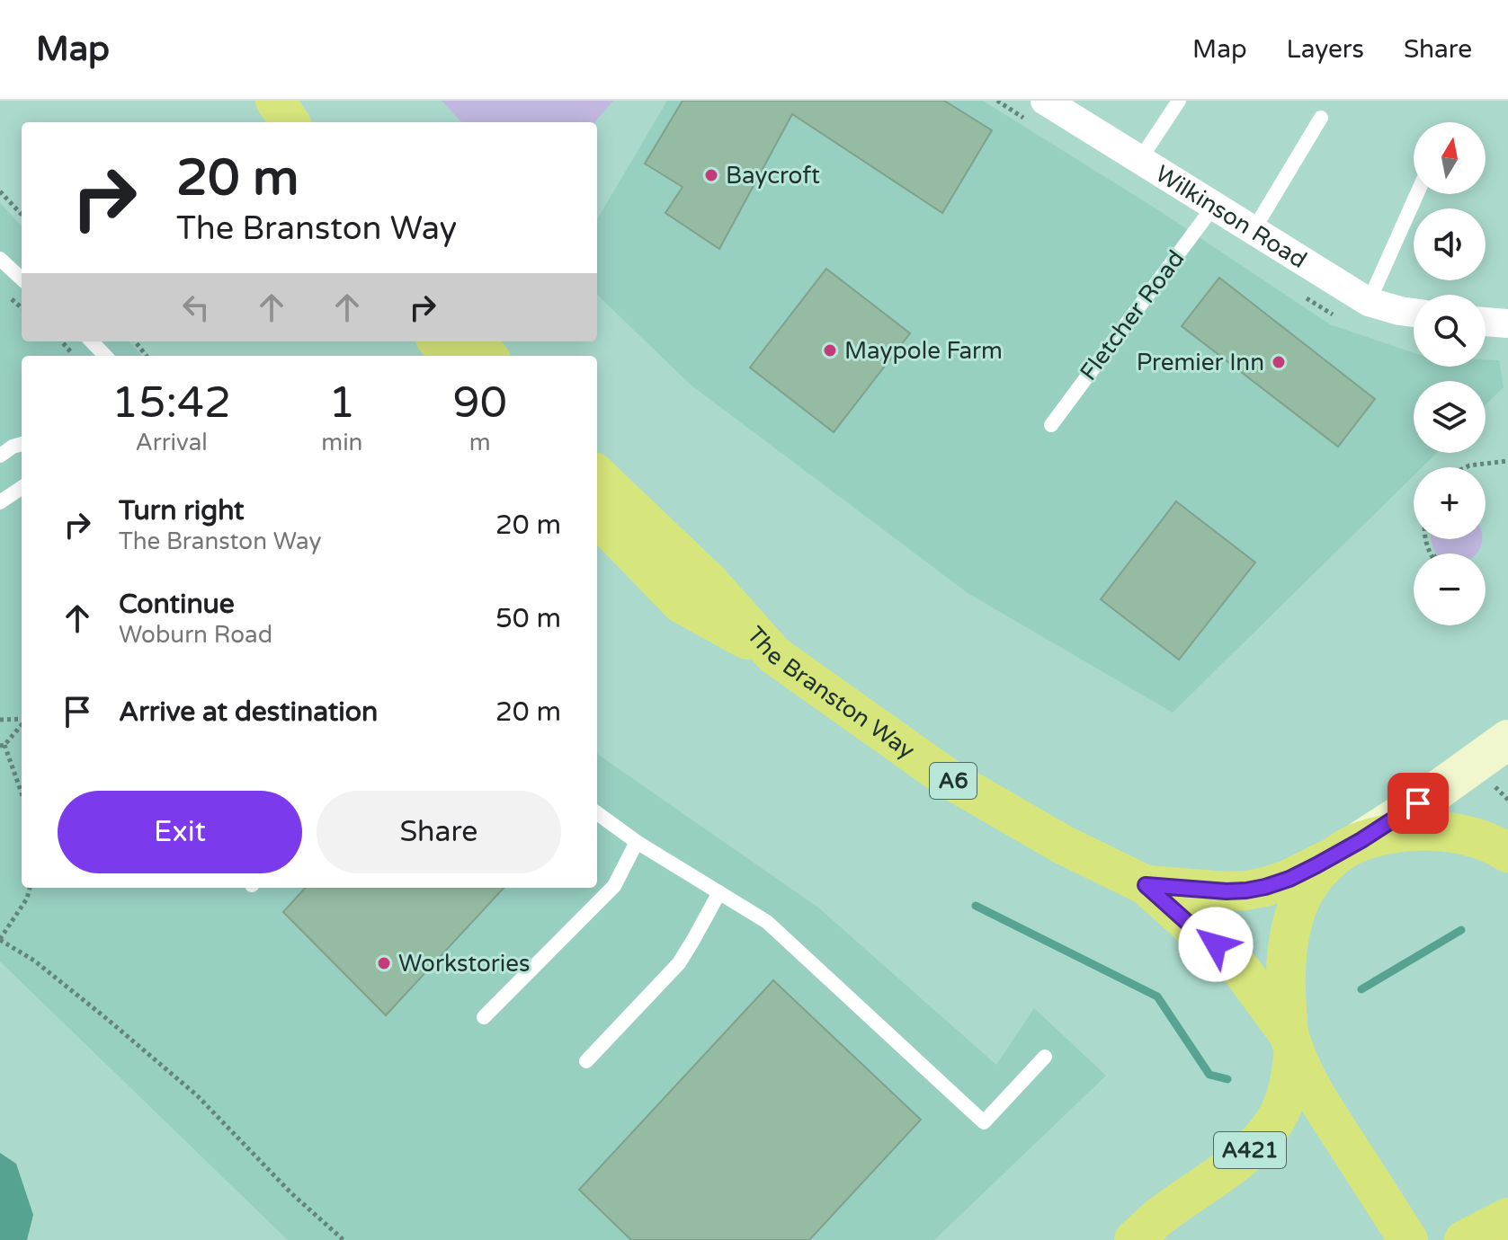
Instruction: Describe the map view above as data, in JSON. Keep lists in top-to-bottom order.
{
  "streets": {
    "highway": ["The Branston Way", "A6", "A421"],
    "street": ["Wilkinson Road"],
    "lane": ["Fletcher Road"]
  },
  "crossings": [
    ["Wilkinson Road", "Fletcher Road"],
    ["The Branston Way", "A421"]
  ],
  "places": [
    "Baycroft",
    "Maypole Farm",
    "Premier Inn",
    "Workstories"
  ],
  "north": "top",
  "page": {
    "header": "Map",
    "nav": ["Map", "Layers", "Share"],
    "map_buttons": ["+", "−"],
    "turn": ["20 m", "The Branston Way"],
    "eta": [
      "15:42",
      "Arrival",
      "1",
      "min",
      "90",
      "m"
    ],
    "list": [
      {
        "name": "Turn right",
        "note": "The Branston Way",
        "value": "20 m"
      },
      {
        "name": "Continue",
        "note": "Woburn Road",
        "value": "50 m"
      },
      {
        "name": "Arrive at destination",
        "value": "20 m"
      }
    ],
    "buttons": ["Exit", "Share"]
  }
}
